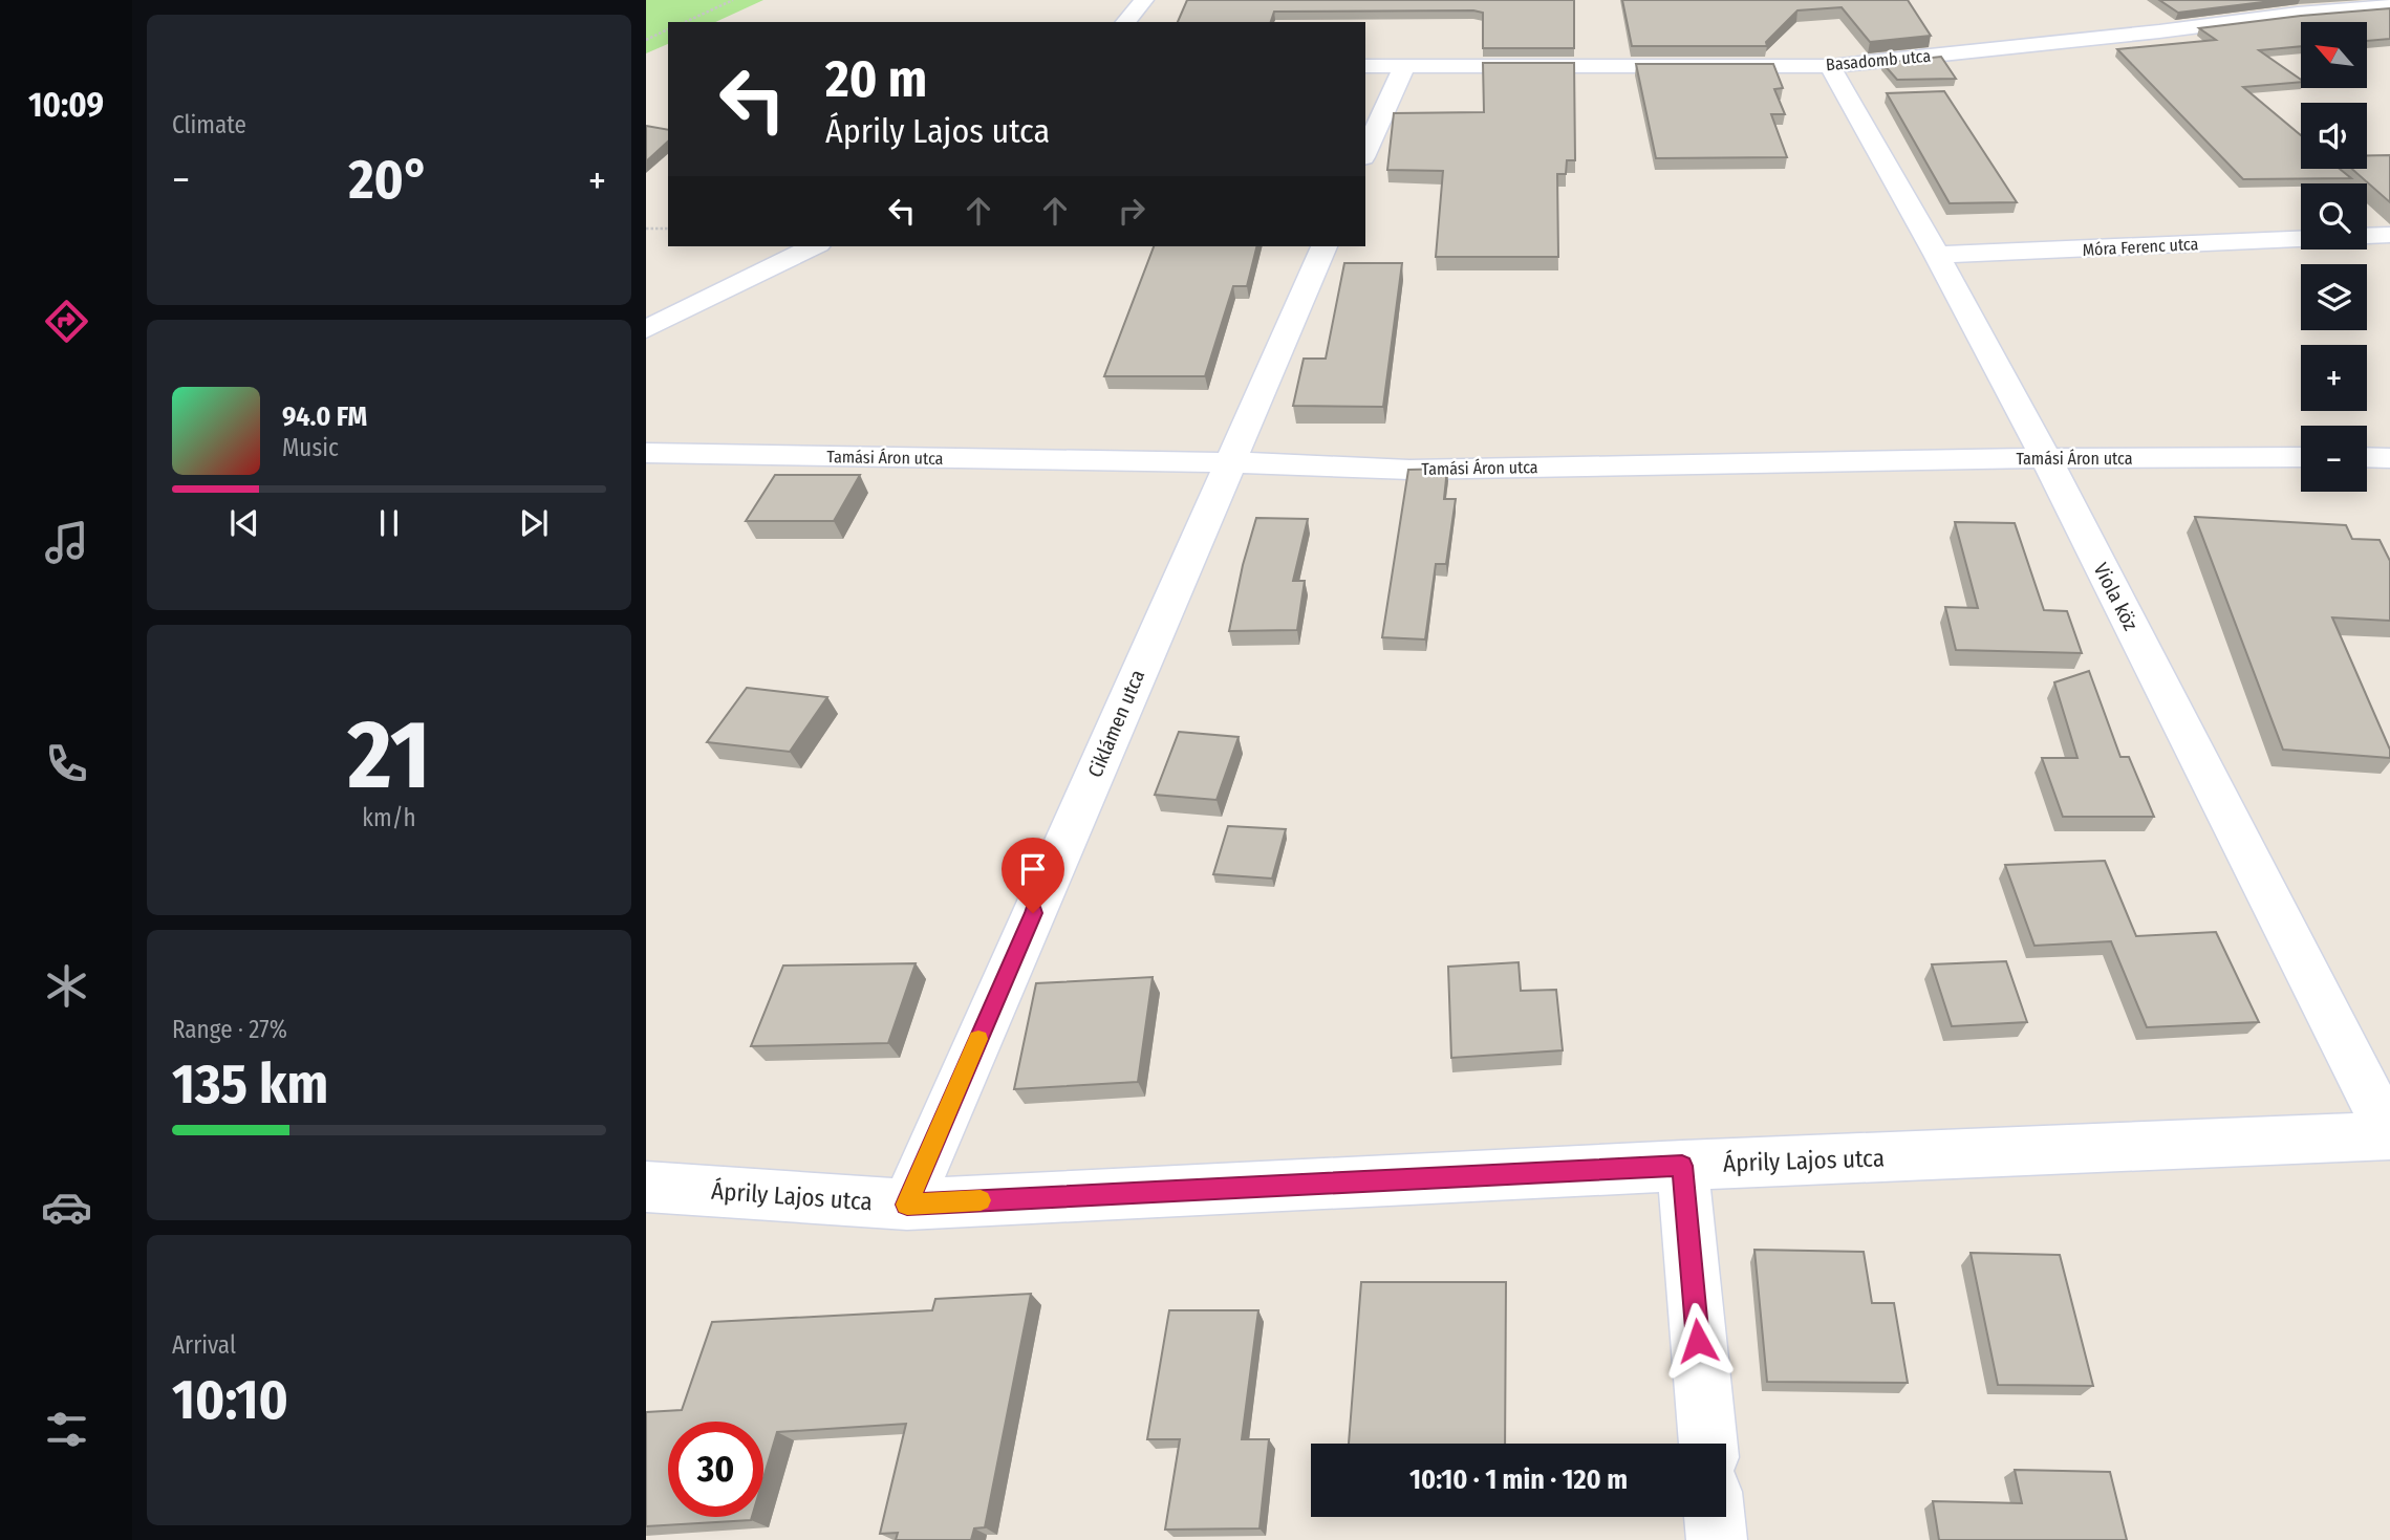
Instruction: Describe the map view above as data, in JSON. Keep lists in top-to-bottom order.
{
  "streets": {
    "street": [
      "Basadomb utca",
      "Móra Ferenc utca",
      "Tamási Áron utca",
      "Viola köz",
      "Ciklámen utca",
      "Áprily Lajos utca"
    ]
  },
  "crossings": [
    ["Basadomb utca", "Viola köz"],
    ["Móra Ferenc utca", "Viola köz"],
    ["Tamási Áron utca", "Viola köz"],
    ["Tamási Áron utca", "Ciklámen utca"],
    ["Viola köz", "Áprily Lajos utca"],
    ["Ciklámen utca", "Áprily Lajos utca"]
  ],
  "north": "top left",
  "page": {
    "tabs": "10:09",
    "tile": [
      "Climate",
      ["21", "km/h"],
      ["Range · 27%", "135 km"],
      ["Arrival", "10:10"]
    ],
    "map_buttons": ["+", "−"],
    "turn": ["20 m", "Áprily Lajos utca"],
    "heat": ["−", "20°", "+"],
    "song": ["94.0 FM", "Music"],
    "limit": "30",
    "trip": "10:10 · 1 min · 120 m"
  }
}
